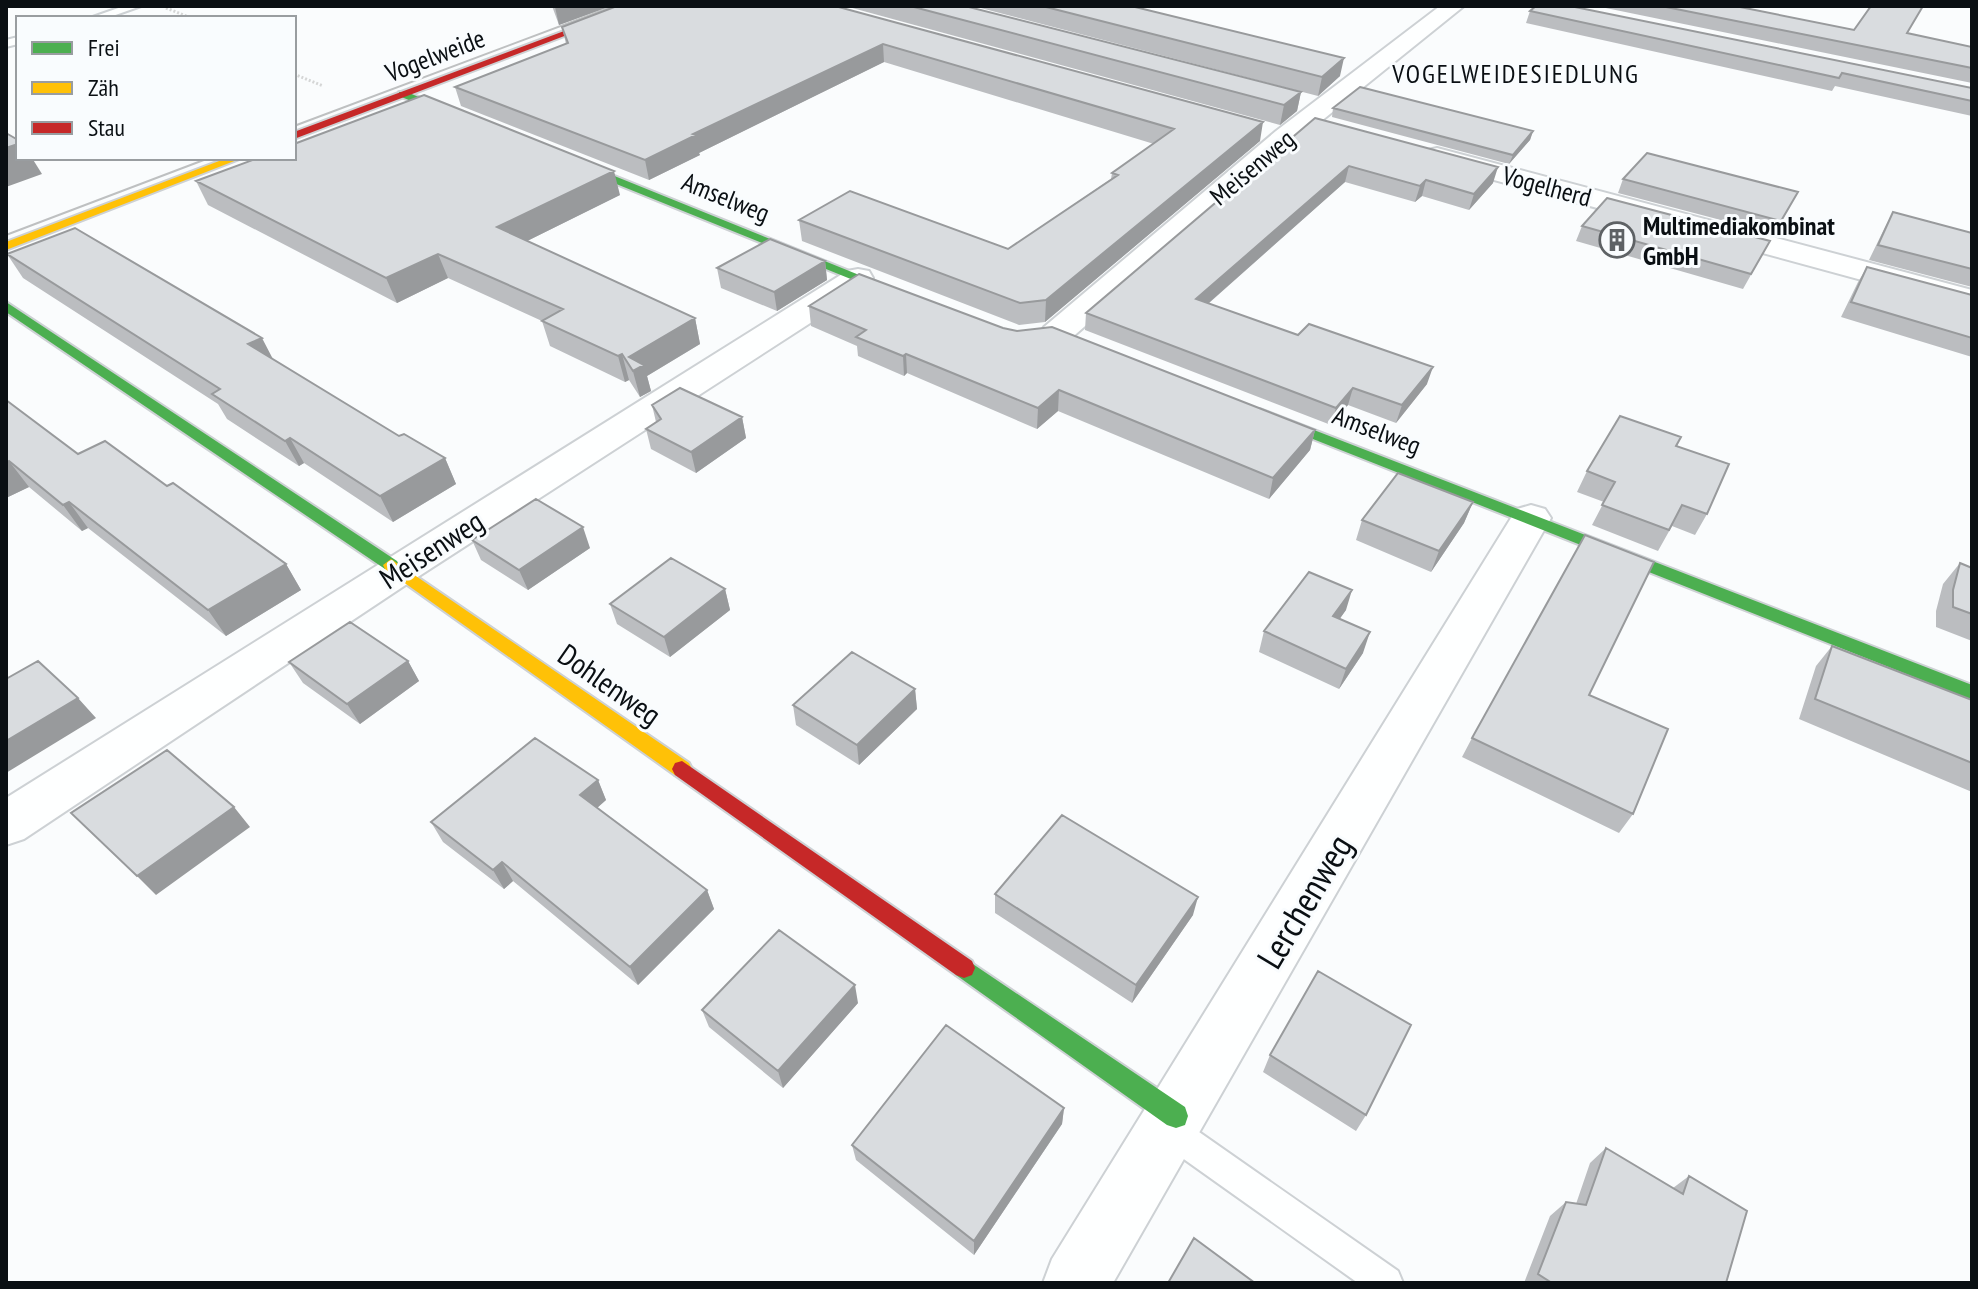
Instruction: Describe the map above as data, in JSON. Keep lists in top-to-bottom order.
{
  "streets": {
    "street": [
      "Vogelweide",
      "Meisenweg",
      "Vogelherd",
      "Amselweg",
      "Dohlenweg",
      "Lerchenweg"
    ]
  },
  "crossings": [
    ["Meisenweg", "Amselweg"],
    ["Meisenweg", "Dohlenweg"],
    ["Amselweg", "Lerchenweg"],
    ["Dohlenweg", "Lerchenweg"]
  ],
  "districts": ["VOGELWEIDESIEDLUNG"],
  "places": {
    "building": ["Multimediakombinat GmbH"]
  },
  "legend": ["Frei", "Zäh", "Stau"]
}
